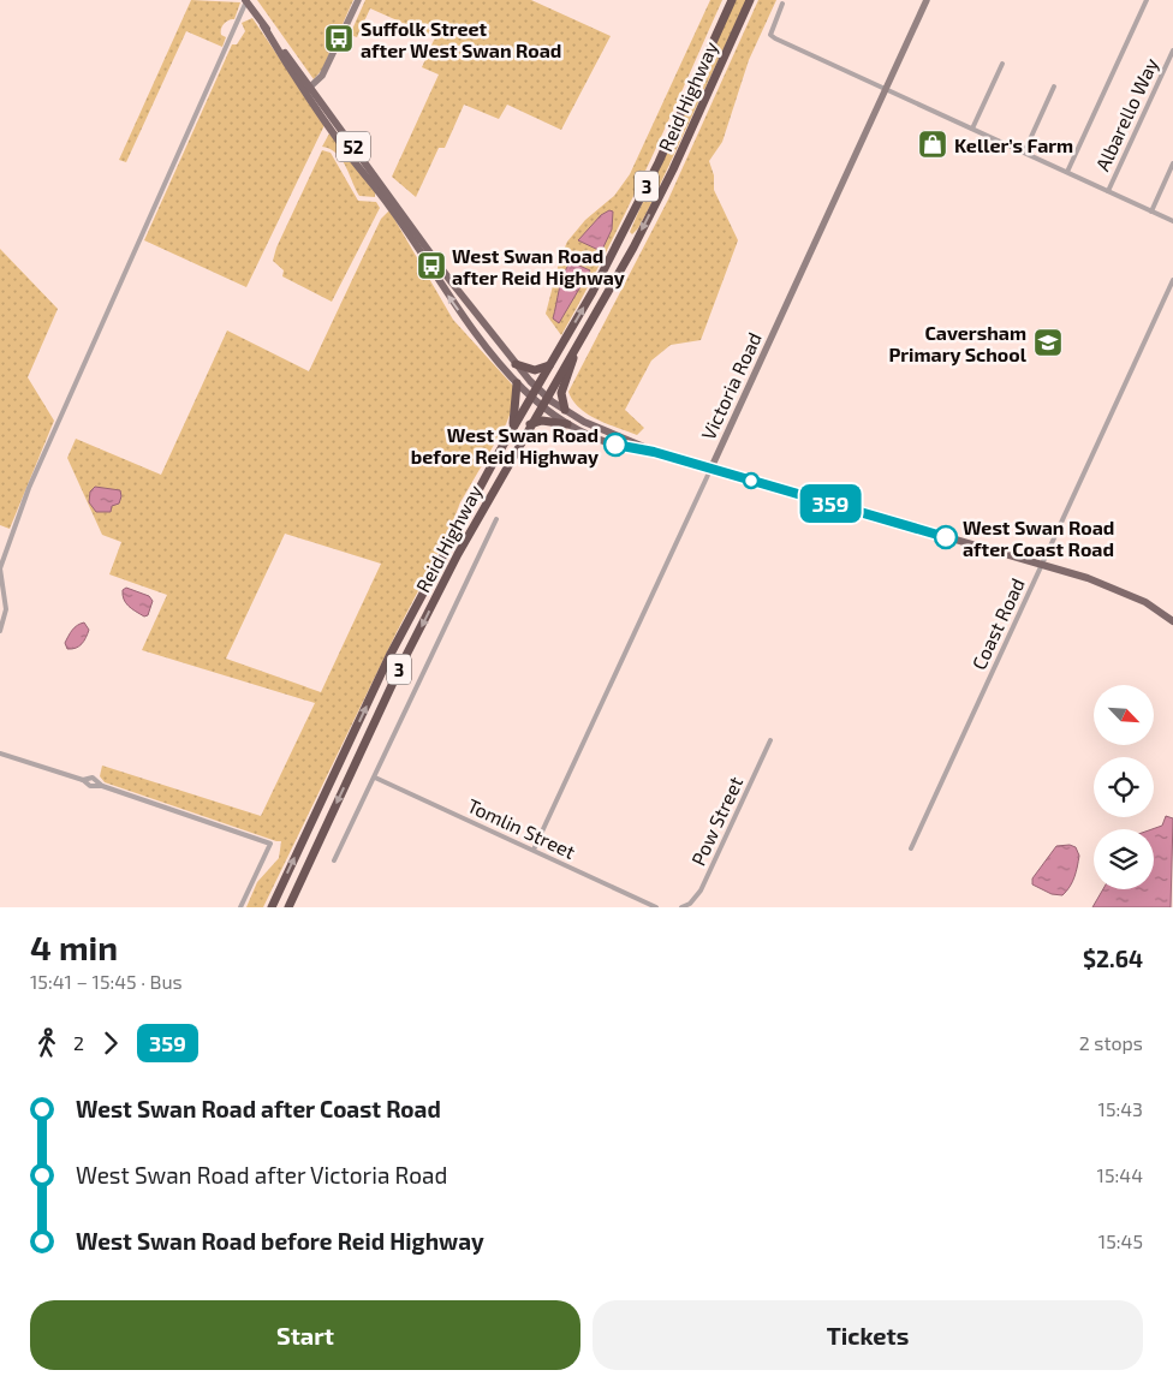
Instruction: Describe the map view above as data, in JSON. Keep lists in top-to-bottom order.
{
  "streets": {
    "highway": ["Reid Highway", "3"],
    "main road": ["52"],
    "street": [
      "Albarello Way",
      "Victoria Road",
      "Coast Road",
      "Pow Street",
      "Tomlin Street"
    ]
  },
  "crossings": [
    ["Reid Highway", "52"],
    ["52", "Victoria Road"],
    ["52", "Coast Road"],
    ["Victoria Road", "Tomlin Street"]
  ],
  "places": {
    "bus stop": ["Suffolk Street after West Swan Road", "West Swan Road after Reid Highway"],
    "shop": ["Keller’s Farm"],
    "school or university": ["Caversham Primary School"],
    "other": ["West Swan Road before Reid Highway", "West Swan Road after Coast Road"]
  },
  "lines": ["bus line 359"],
  "north": "bottom right",
  "page": {
    "on_map": "359",
    "heading": ["4 min", "15:41 – 15:45 · Bus", "$2.64"],
    "legs": ["2", "359", "2 stops"],
    "list": [
      {
        "name": "West Swan Road after Coast Road",
        "value": "15:43"
      },
      {
        "name": "West Swan Road after Victoria Road",
        "value": "15:44"
      },
      {
        "name": "West Swan Road before Reid Highway",
        "value": "15:45"
      }
    ],
    "buttons": ["Start", "Tickets"]
  }
}
